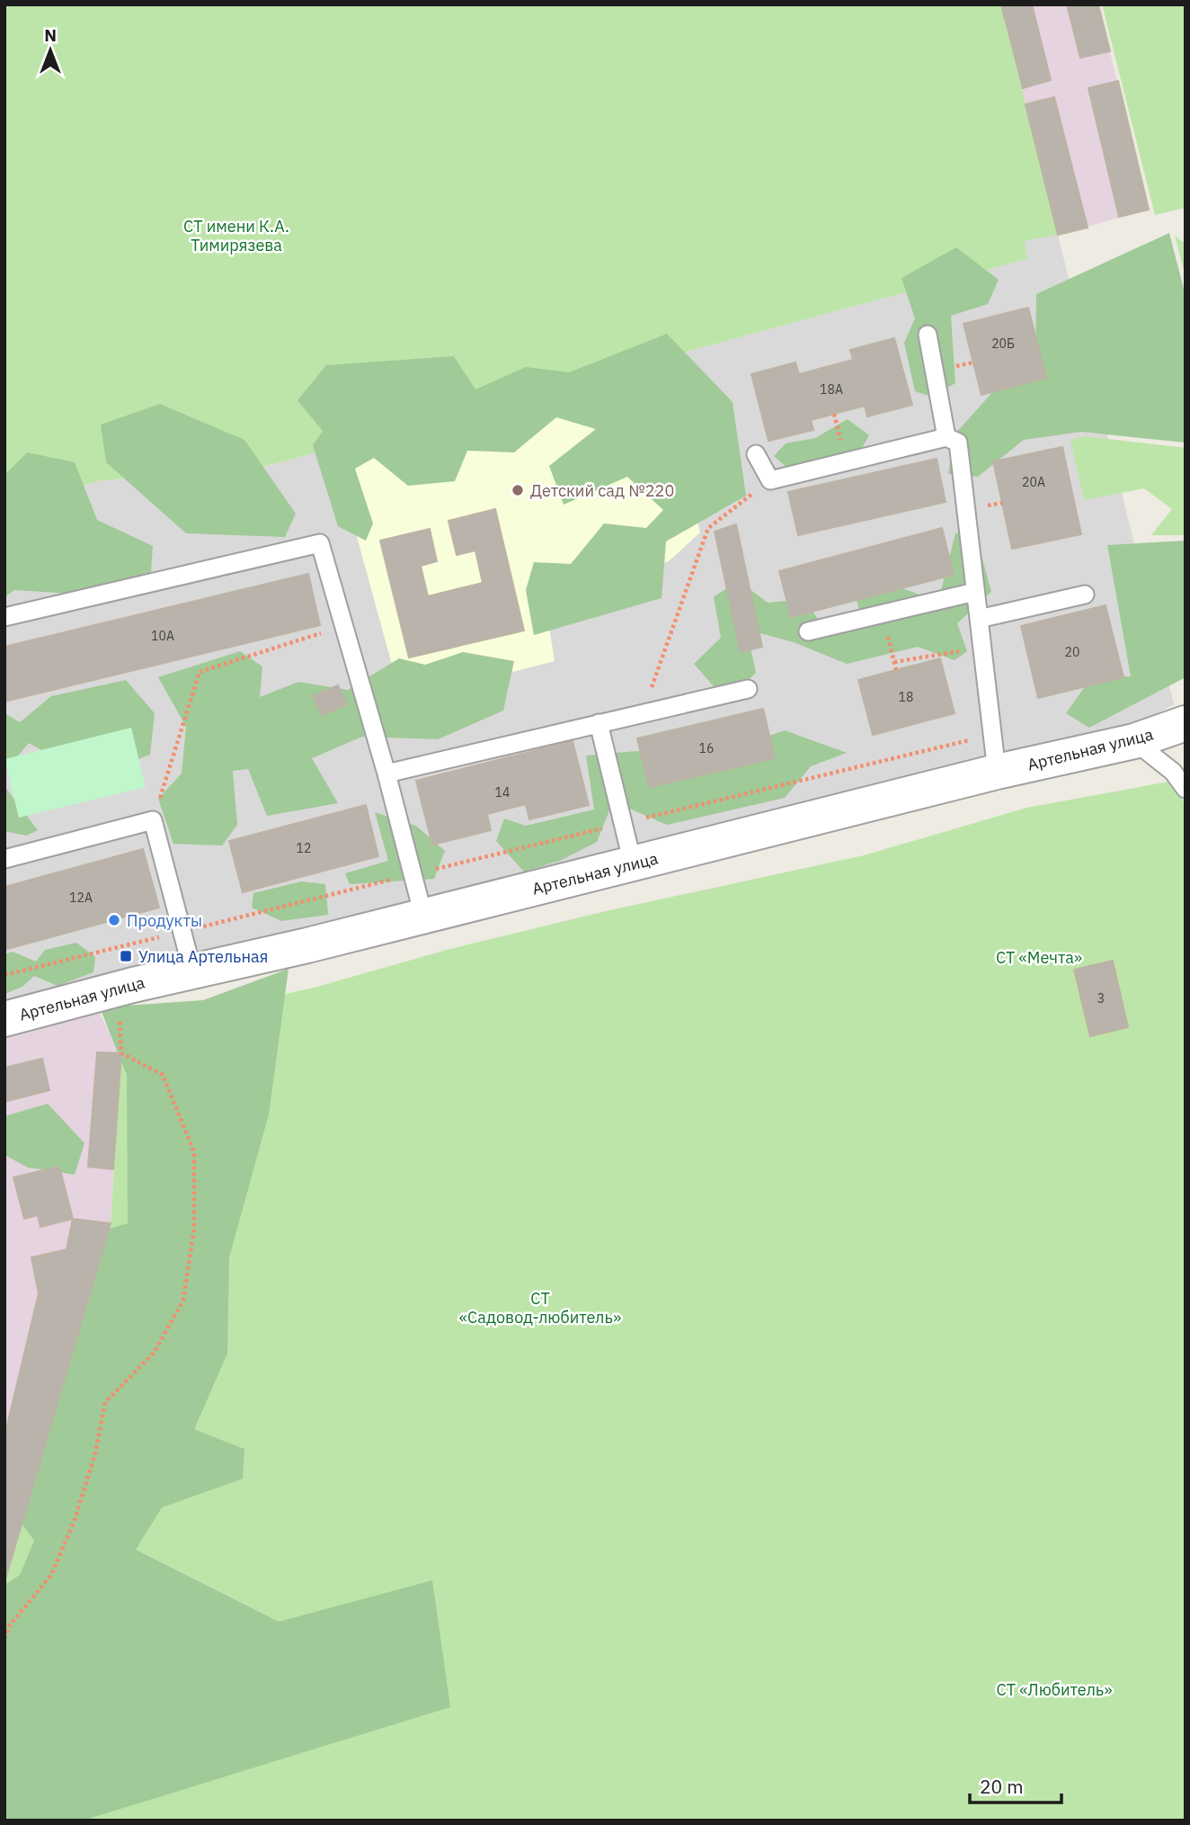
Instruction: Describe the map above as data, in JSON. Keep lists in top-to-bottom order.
{
  "streets": {
    "street": ["Артельная улица"]
  },
  "parks": [
    "СТ имени К.А. Тимирязева",
    "СТ «Мечта»",
    "СТ «Садовод-любитель»",
    "СТ «Любитель»"
  ],
  "places": {
    "other": ["Детский сад №220", "Продукты"],
    "transit": ["Улица Артельная"]
  },
  "house_numbers": [
    "20Б",
    "18А",
    "20А",
    "10А",
    "20",
    "18",
    "16",
    "14",
    "12",
    "12А",
    "3"
  ],
  "scale_bar": "20 m",
  "north": "top"
}
